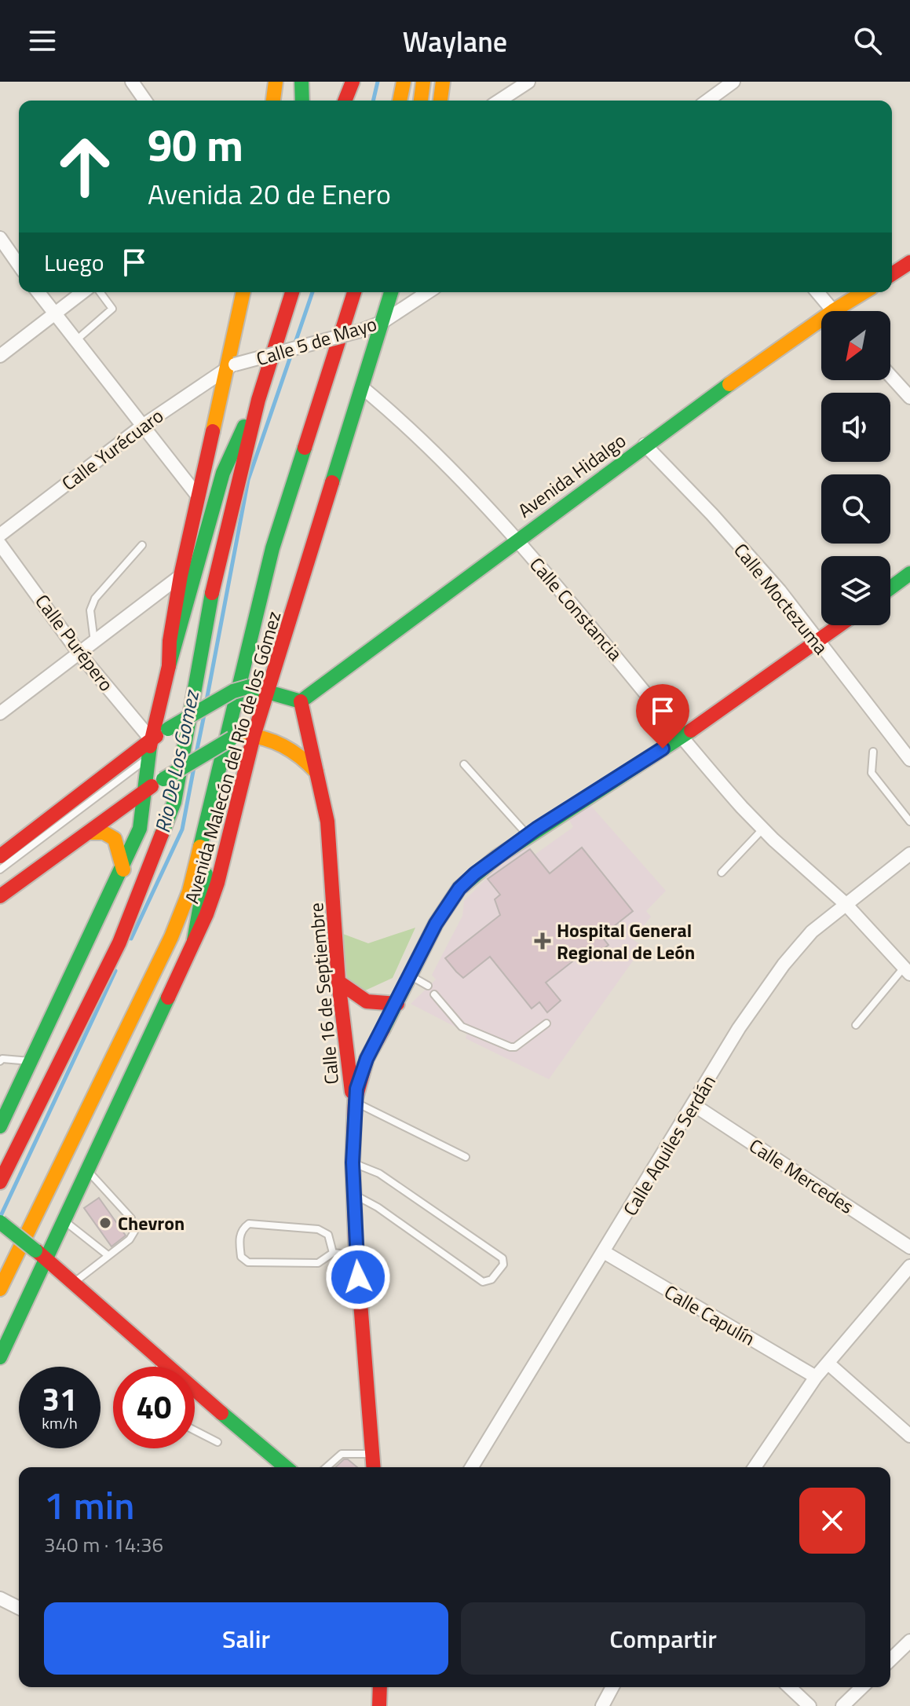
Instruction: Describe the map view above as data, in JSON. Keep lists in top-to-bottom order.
{
  "streets": {
    "street": [
      "Calle 5 de Mayo",
      "Calle Yurécuaro",
      "Avenida Hidalgo",
      "Calle Moctezuma",
      "Calle Constancia",
      "Calle Purépero",
      "Avenida Malecón del Río de los Gómez",
      "Calle 16 de Septiembre",
      "Calle Aquiles Serdán",
      "Calle Mercedes",
      "Calle Capulín"
    ]
  },
  "crossings": [
    ["Calle 5 de Mayo", "Calle Yurécuaro"],
    ["Calle 5 de Mayo", "Avenida Malecón del Río de los Gómez"],
    ["Avenida Hidalgo", "Calle Moctezuma"],
    ["Avenida Hidalgo", "Calle Constancia"],
    ["Avenida Hidalgo", "Calle 16 de Septiembre"],
    ["Calle Constancia", "Avenida Malecón del Río de los Gómez"],
    ["Calle Constancia", "Calle Aquiles Serdán"],
    ["Calle Aquiles Serdán", "Calle Mercedes"],
    ["Calle Aquiles Serdán", "Calle Capulín"]
  ],
  "water": ["Rio De Los Gomez"],
  "places": {
    "health": ["Hospital General Regional de León"],
    "other": ["Chevron"]
  },
  "north": "bottom left",
  "page": {
    "header": "Waylane",
    "turn": ["90 m", "Avenida 20 de Enero"],
    "then": "Luego",
    "speed": "31 km/h",
    "limit": "40",
    "heading": ["1 min", "340 m · 14:36"],
    "buttons": ["Salir", "Compartir"]
  }
}
